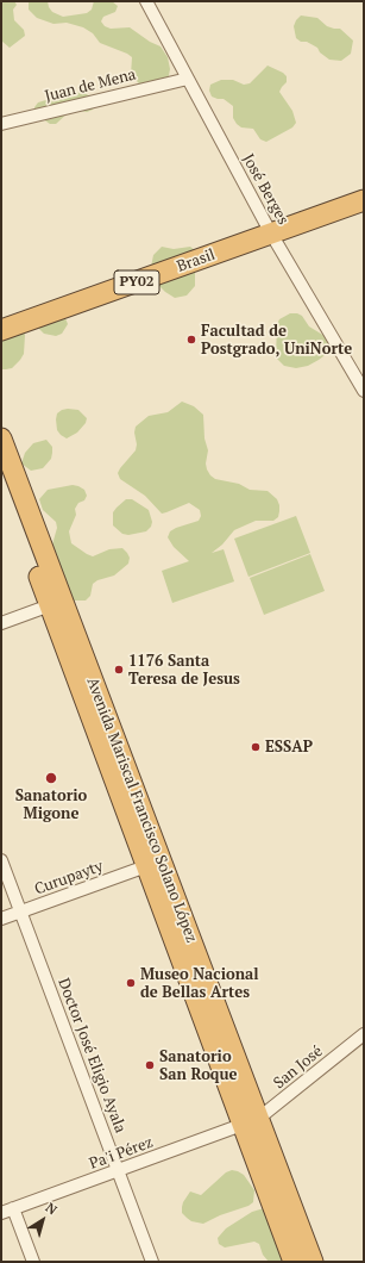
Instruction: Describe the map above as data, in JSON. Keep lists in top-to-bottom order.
{
  "streets": {
    "highway": ["Brasil", "PY02", "Avenida Mariscal Francisco Solano López"],
    "street": [
      "Juan de Mena",
      "José Berges",
      "Curupayty",
      "Doctor José Eligio Ayala",
      "San José",
      "Pa'i Pérez"
    ]
  },
  "crossings": [
    ["Juan de Mena", "José Berges"],
    ["José Berges", "Brasil"],
    ["Avenida Mariscal Francisco Solano López", "Curupayty"],
    ["Avenida Mariscal Francisco Solano López", "San José"],
    ["Avenida Mariscal Francisco Solano López", "Pa'i Pérez"],
    ["Curupayty", "Doctor José Eligio Ayala"],
    ["Doctor José Eligio Ayala", "Pa'i Pérez"],
    ["San José", "Pa'i Pérez"]
  ],
  "places": [
    "Facultad de Postgrado, UniNorte",
    "1176 Santa Teresa de Jesus",
    "ESSAP",
    "Sanatorio Migone",
    "Museo Nacional de Bellas Artes",
    "Sanatorio San Roque"
  ],
  "north": "top right"
}
